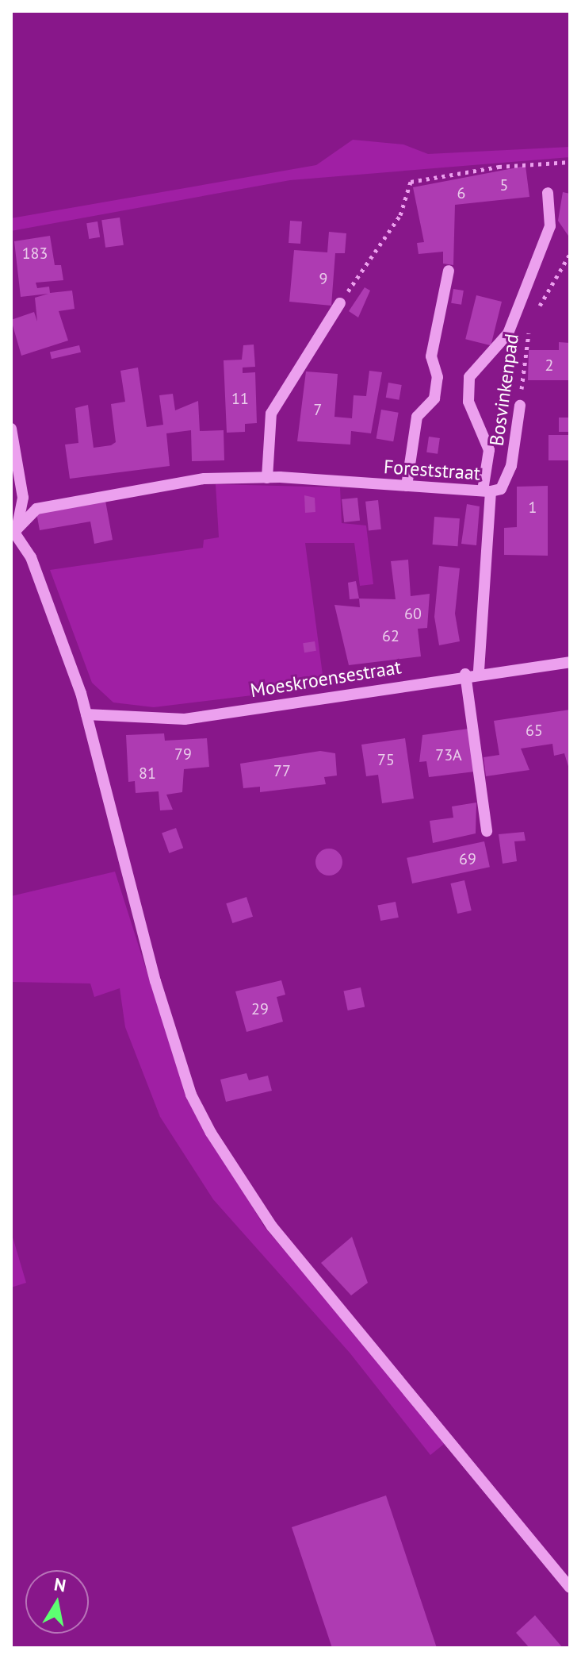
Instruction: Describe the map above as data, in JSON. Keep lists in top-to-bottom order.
{
  "streets": {
    "street": ["Bosvinkenpad", "Foreststraat", "Moeskroensestraat"]
  },
  "crossings": [
    ["Bosvinkenpad", "Foreststraat"],
    ["Foreststraat", "Moeskroensestraat"]
  ],
  "house_numbers": [
    "5",
    "6",
    "183",
    "9",
    "2",
    "11",
    "7",
    "1",
    "60",
    "62",
    "65",
    "79",
    "73A",
    "75",
    "77",
    "81",
    "69",
    "29"
  ],
  "north": "top"
}
